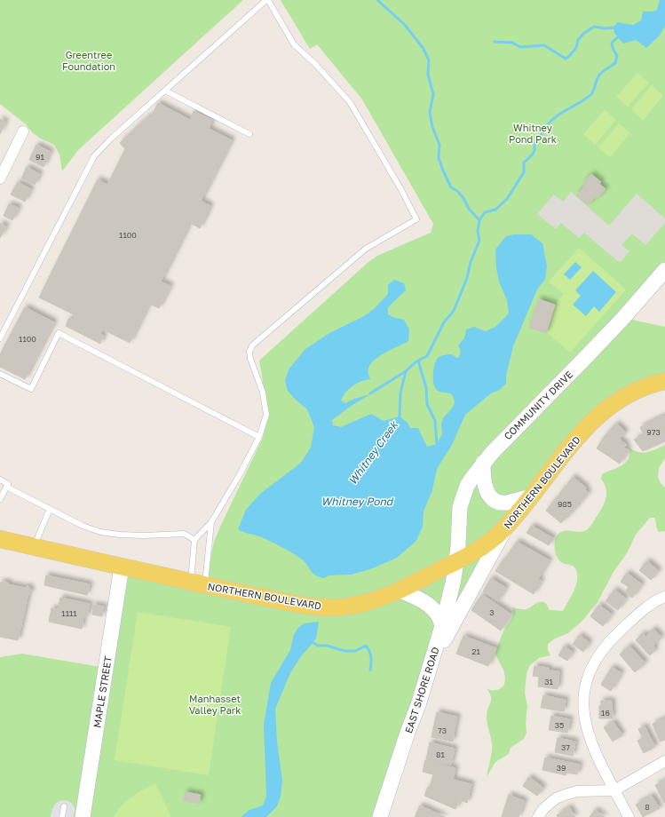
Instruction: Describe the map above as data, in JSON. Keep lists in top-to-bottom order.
{
  "streets": {
    "main road": [
      "COMMUNITY DRIVE",
      "NORTHERN BOULEVARD",
      "EAST SHORE ROAD",
      "MAPLE STREET"
    ]
  },
  "crossings": [
    ["COMMUNITY DRIVE", "NORTHERN BOULEVARD"],
    ["COMMUNITY DRIVE", "EAST SHORE ROAD"],
    ["NORTHERN BOULEVARD", "EAST SHORE ROAD"],
    ["NORTHERN BOULEVARD", "MAPLE STREET"]
  ],
  "water": ["Whitney Creek", "Whitney Pond"],
  "parks": ["Greentree Foundation", "Whitney Pond Park", "Manhasset Valley Park"],
  "house_numbers": [
    "91",
    "1100",
    "1100",
    "973",
    "985",
    "3",
    "1111",
    "21",
    "31",
    "16",
    "35",
    "73",
    "37",
    "81",
    "39",
    "8"
  ]
}
